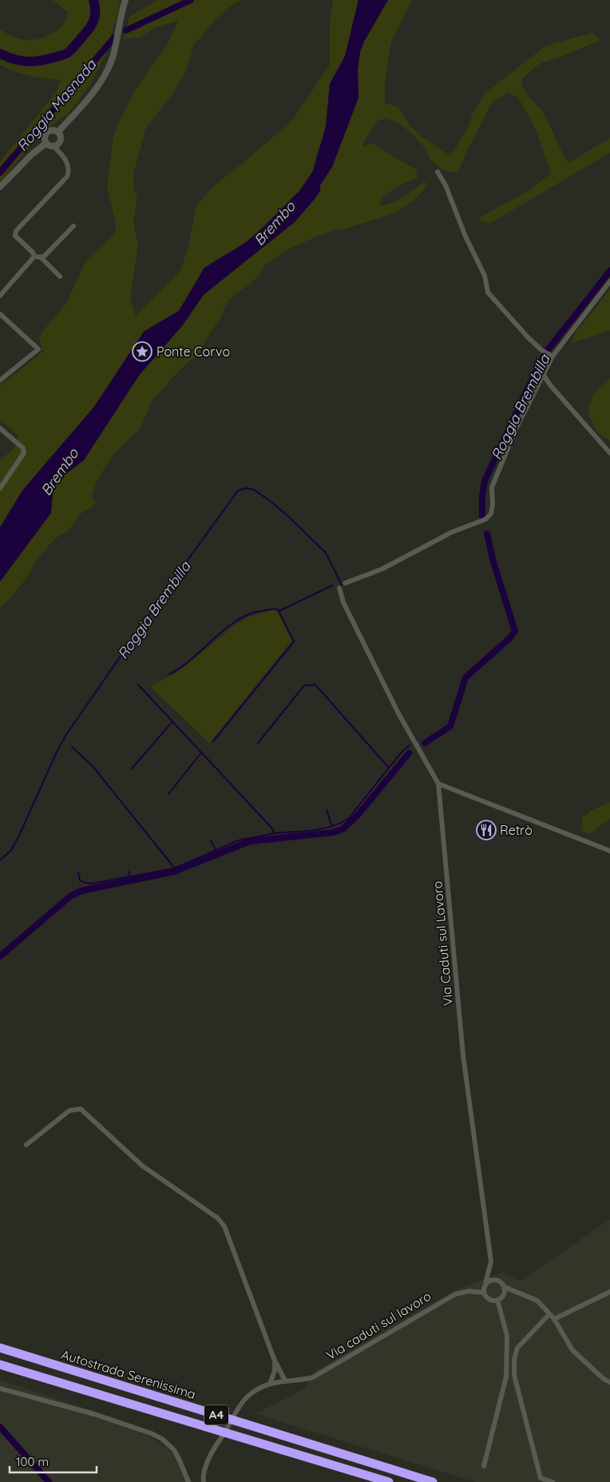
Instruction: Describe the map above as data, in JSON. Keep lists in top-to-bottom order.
{
  "streets": {
    "highway": ["Autostrada Serenissima", "A4"],
    "street": ["Via Caduti sul Lavoro", "Via caduti sul lavoro"]
  },
  "crossings": [
    ["Via Caduti sul Lavoro", "Via caduti sul lavoro"]
  ],
  "water": ["Roggia Masnada", "Brembo", "Roggia Brembilla"],
  "places": {
    "place": ["Ponte Corvo"],
    "restaurant": ["Retrò"]
  },
  "scale_bar": "100 m"
}
